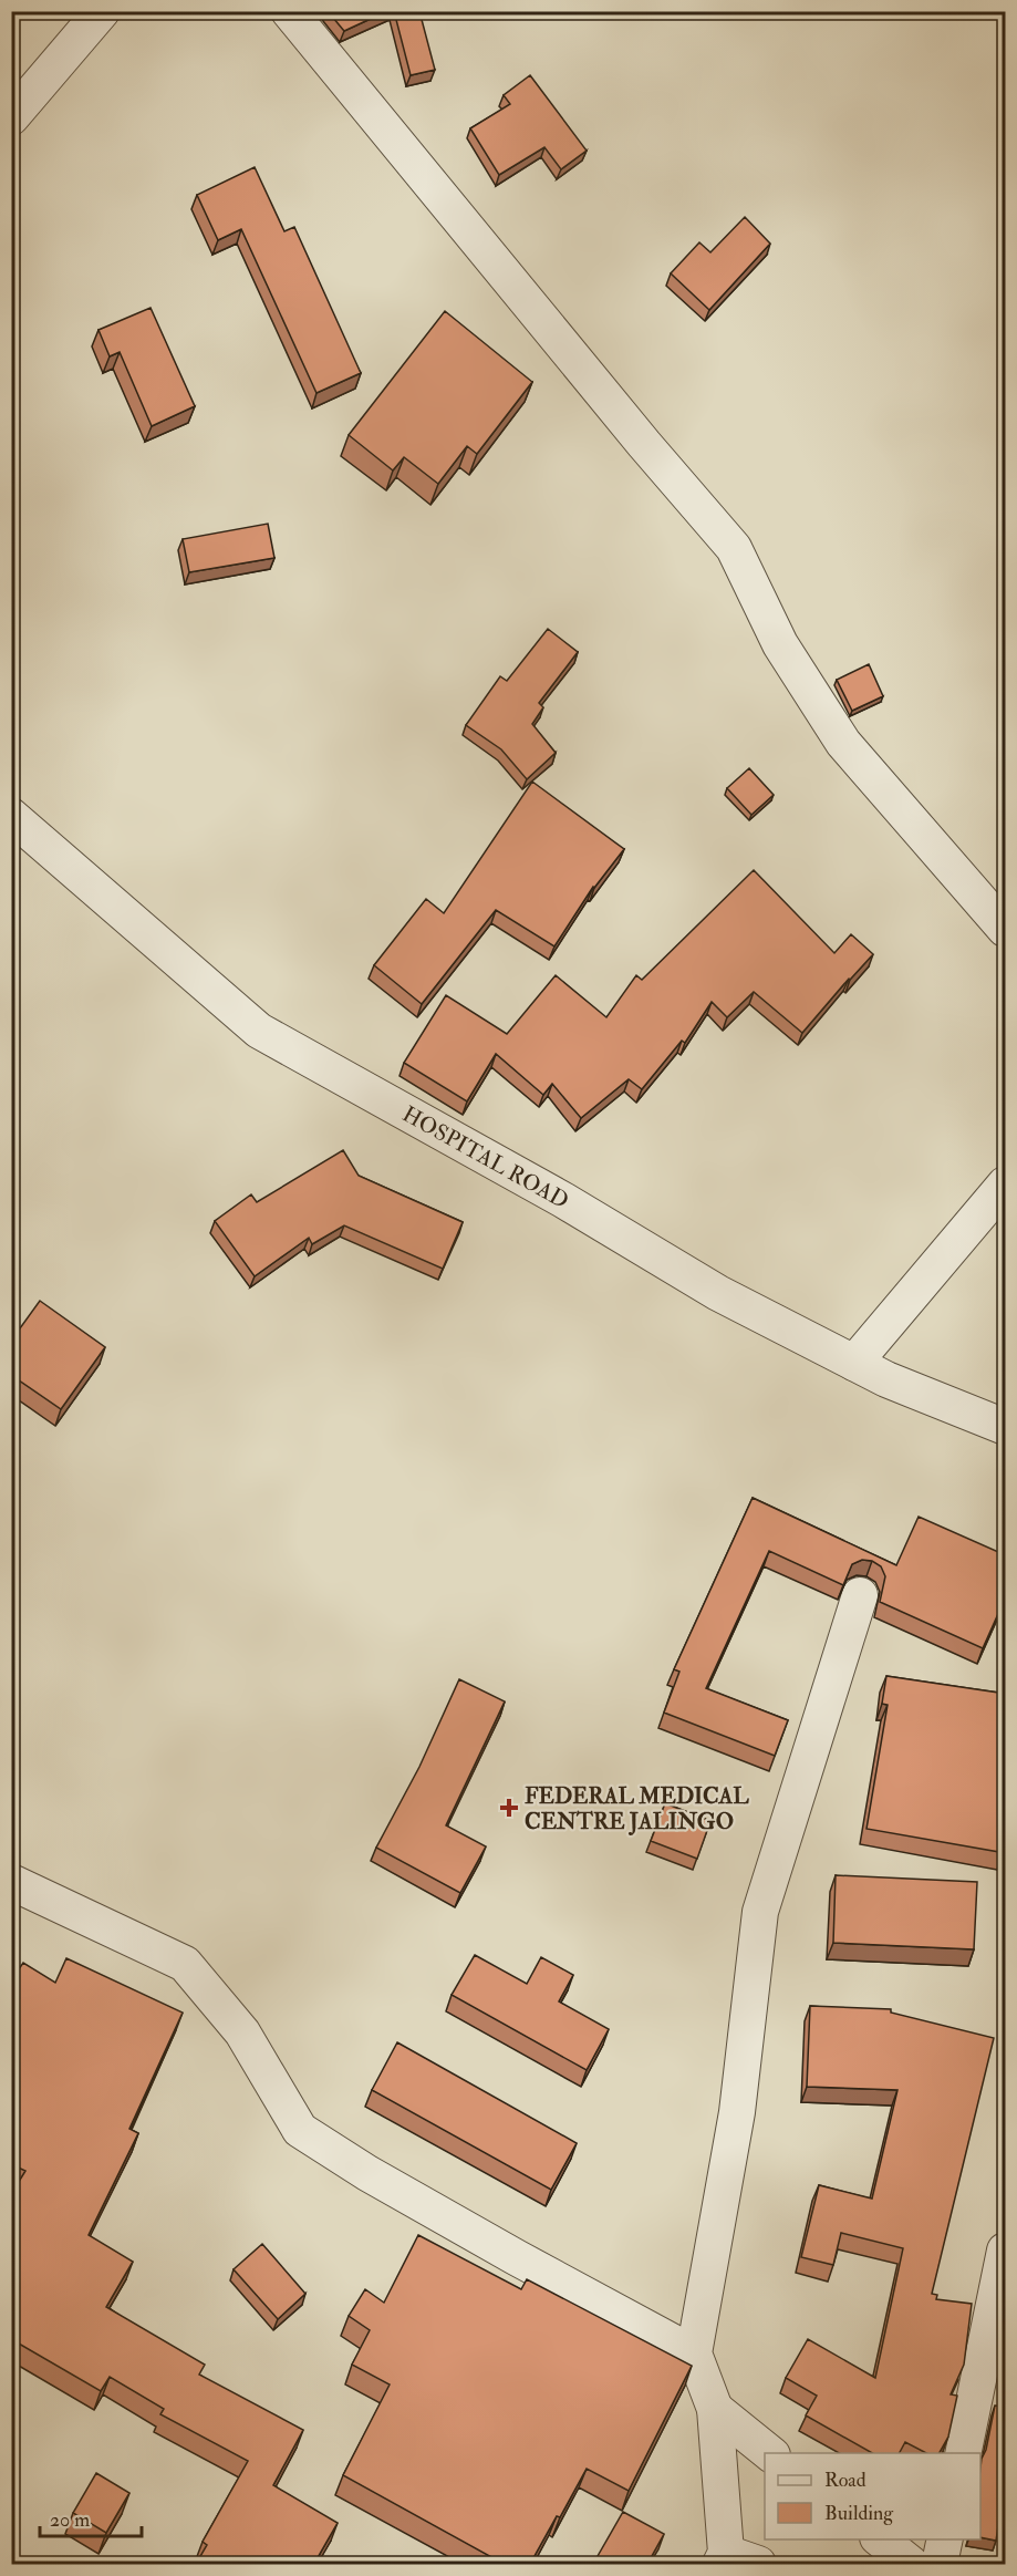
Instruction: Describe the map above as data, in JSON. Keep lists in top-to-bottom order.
{
  "streets": {
    "street": ["HOSPITAL ROAD"]
  },
  "places": {
    "health": ["FEDERAL MEDICAL CENTRE JALINGO"]
  },
  "legend": ["Road", "Building"],
  "scale_bar": "20 m"
}
